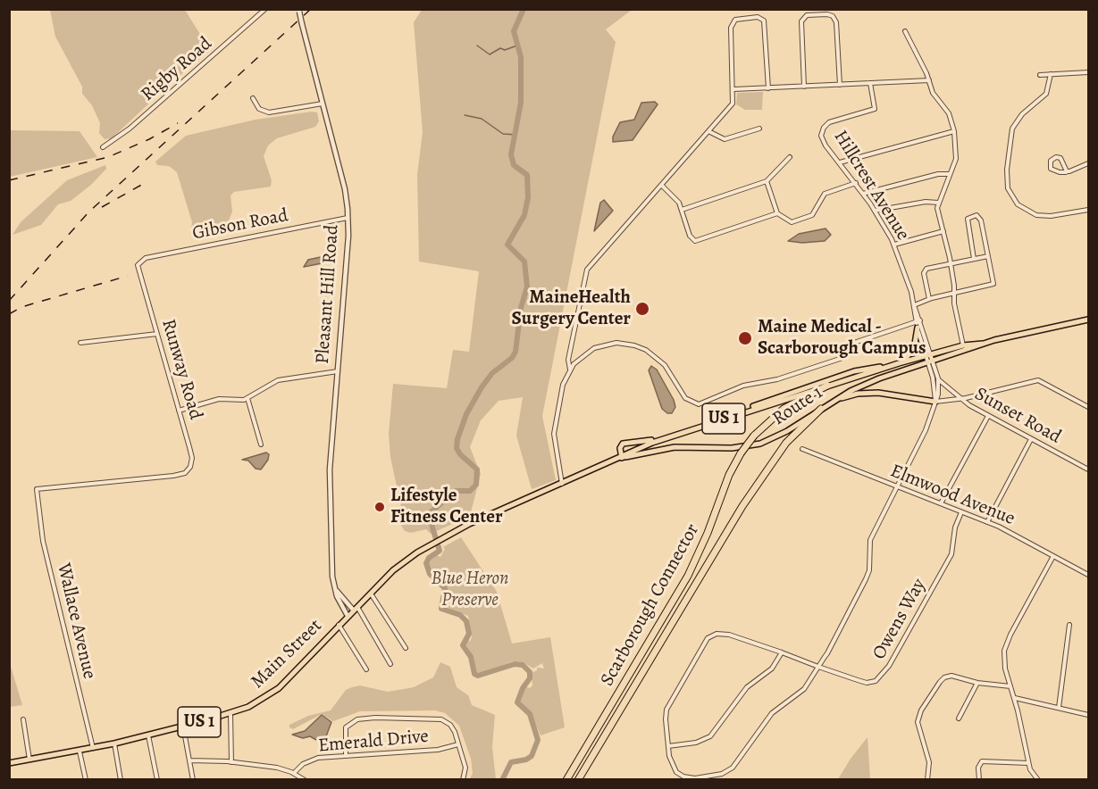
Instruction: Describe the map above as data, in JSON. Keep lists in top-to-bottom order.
{
  "streets": {
    "highway": ["Scarborough Connector"],
    "main road": ["Route 1", "US 1", "Main Street"],
    "street": [
      "Rigby Road",
      "Hillcrest Avenue",
      "Gibson Road",
      "Pleasant Hill Road",
      "Runway Road",
      "Sunset Road",
      "Elmwood Avenue",
      "Owens Way",
      "Wallace Avenue",
      "Emerald Drive"
    ]
  },
  "crossings": [
    ["Hillcrest Avenue", "Route 1"],
    ["Gibson Road", "Pleasant Hill Road"],
    ["Gibson Road", "Runway Road"],
    ["Pleasant Hill Road", "Main Street"],
    ["Runway Road", "Wallace Avenue"],
    ["Route 1", "Scarborough Connector"],
    ["Route 1", "Main Street"],
    ["Elmwood Avenue", "Owens Way"],
    ["Wallace Avenue", "Main Street"]
  ],
  "parks": ["Blue Heron Preserve"],
  "places": ["MaineHealth Surgery Center", "Maine Medical - Scarborough Campus", "Lifestyle Fitness Center"]
}
